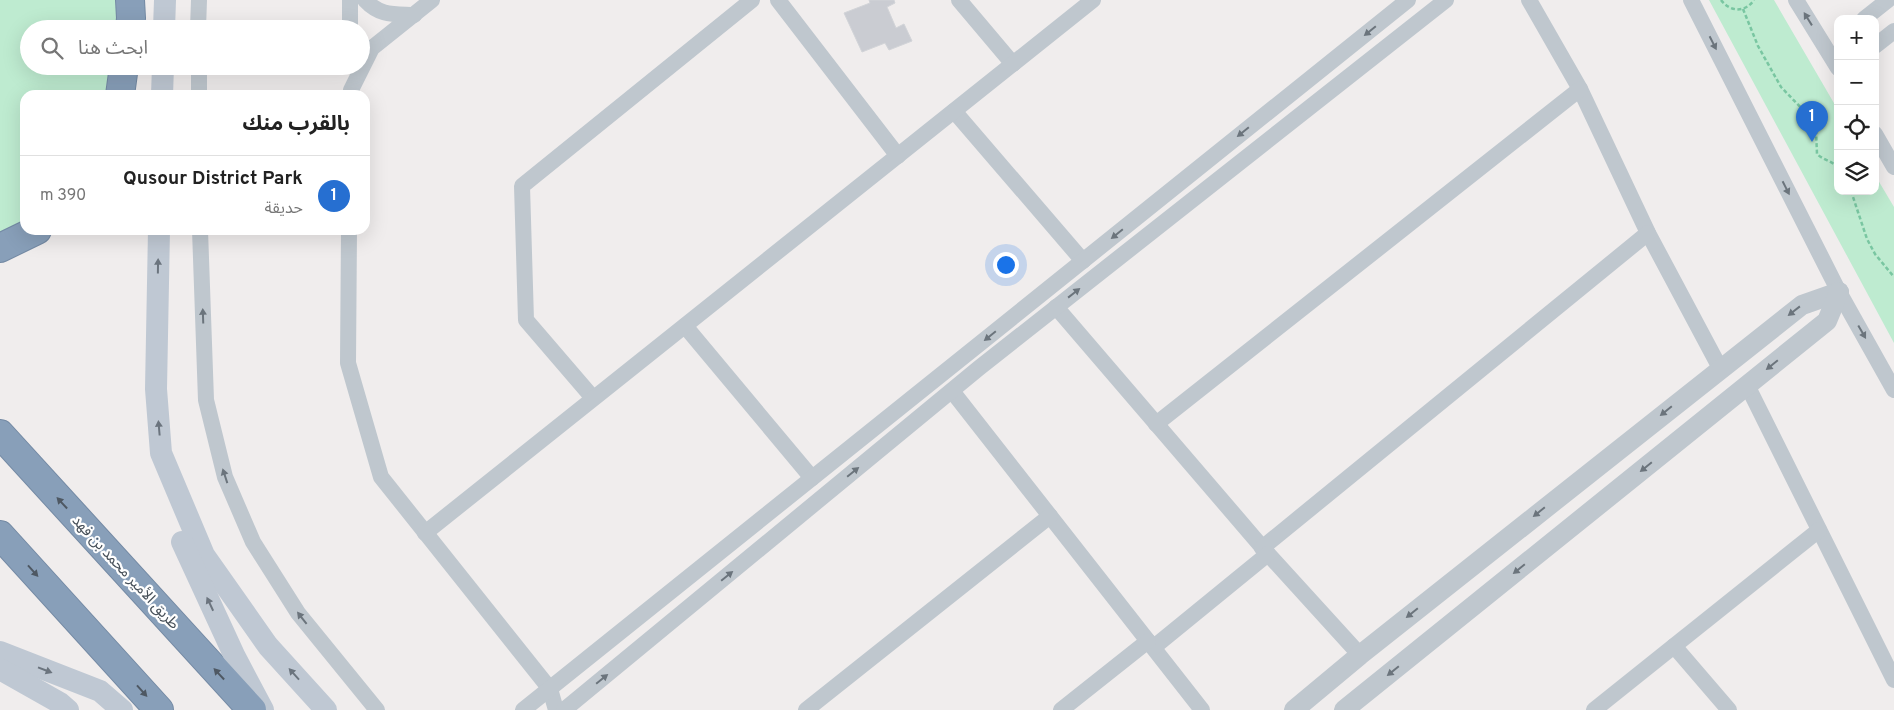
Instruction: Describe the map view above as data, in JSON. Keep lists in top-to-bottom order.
{
  "streets": {
    "highway": ["طريق الأمير محمد بن فهد"]
  },
  "page": {
    "map_buttons": ["+", "−"],
    "search": "ابحث هنا",
    "heading": "بالقرب منك",
    "pins": "1",
    "list": [
      {
        "mark": "1",
        "name": "Qusour District Park",
        "note": "حديقة",
        "value": "390 m"
      }
    ]
  }
}
